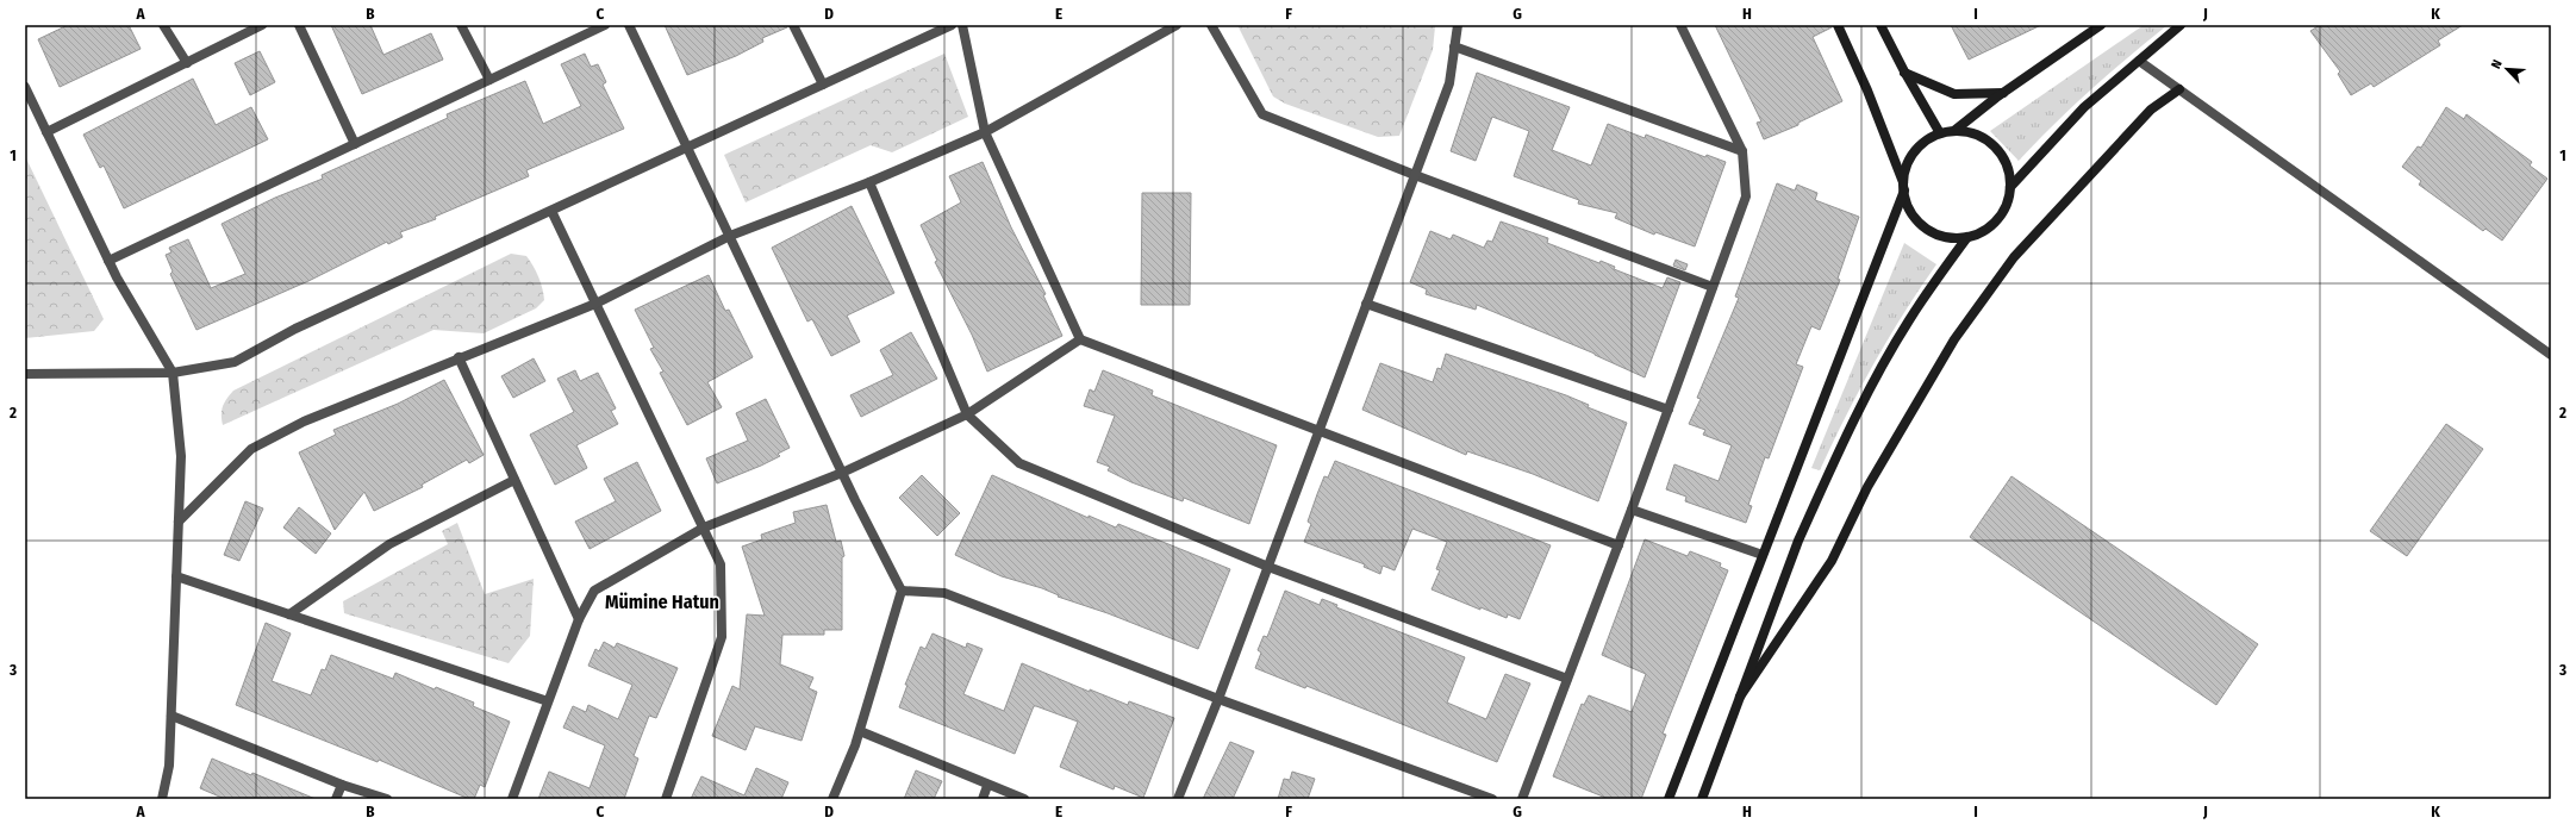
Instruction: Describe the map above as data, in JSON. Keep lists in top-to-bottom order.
{
  "districts": ["Mümine Hatun"],
  "north": "top left",
  "grid": {
    "columns": [
      "A",
      "B",
      "C",
      "D",
      "E",
      "F",
      "G",
      "H",
      "I",
      "J",
      "K"
    ],
    "rows": ["1", "2", "3"]
  }
}
